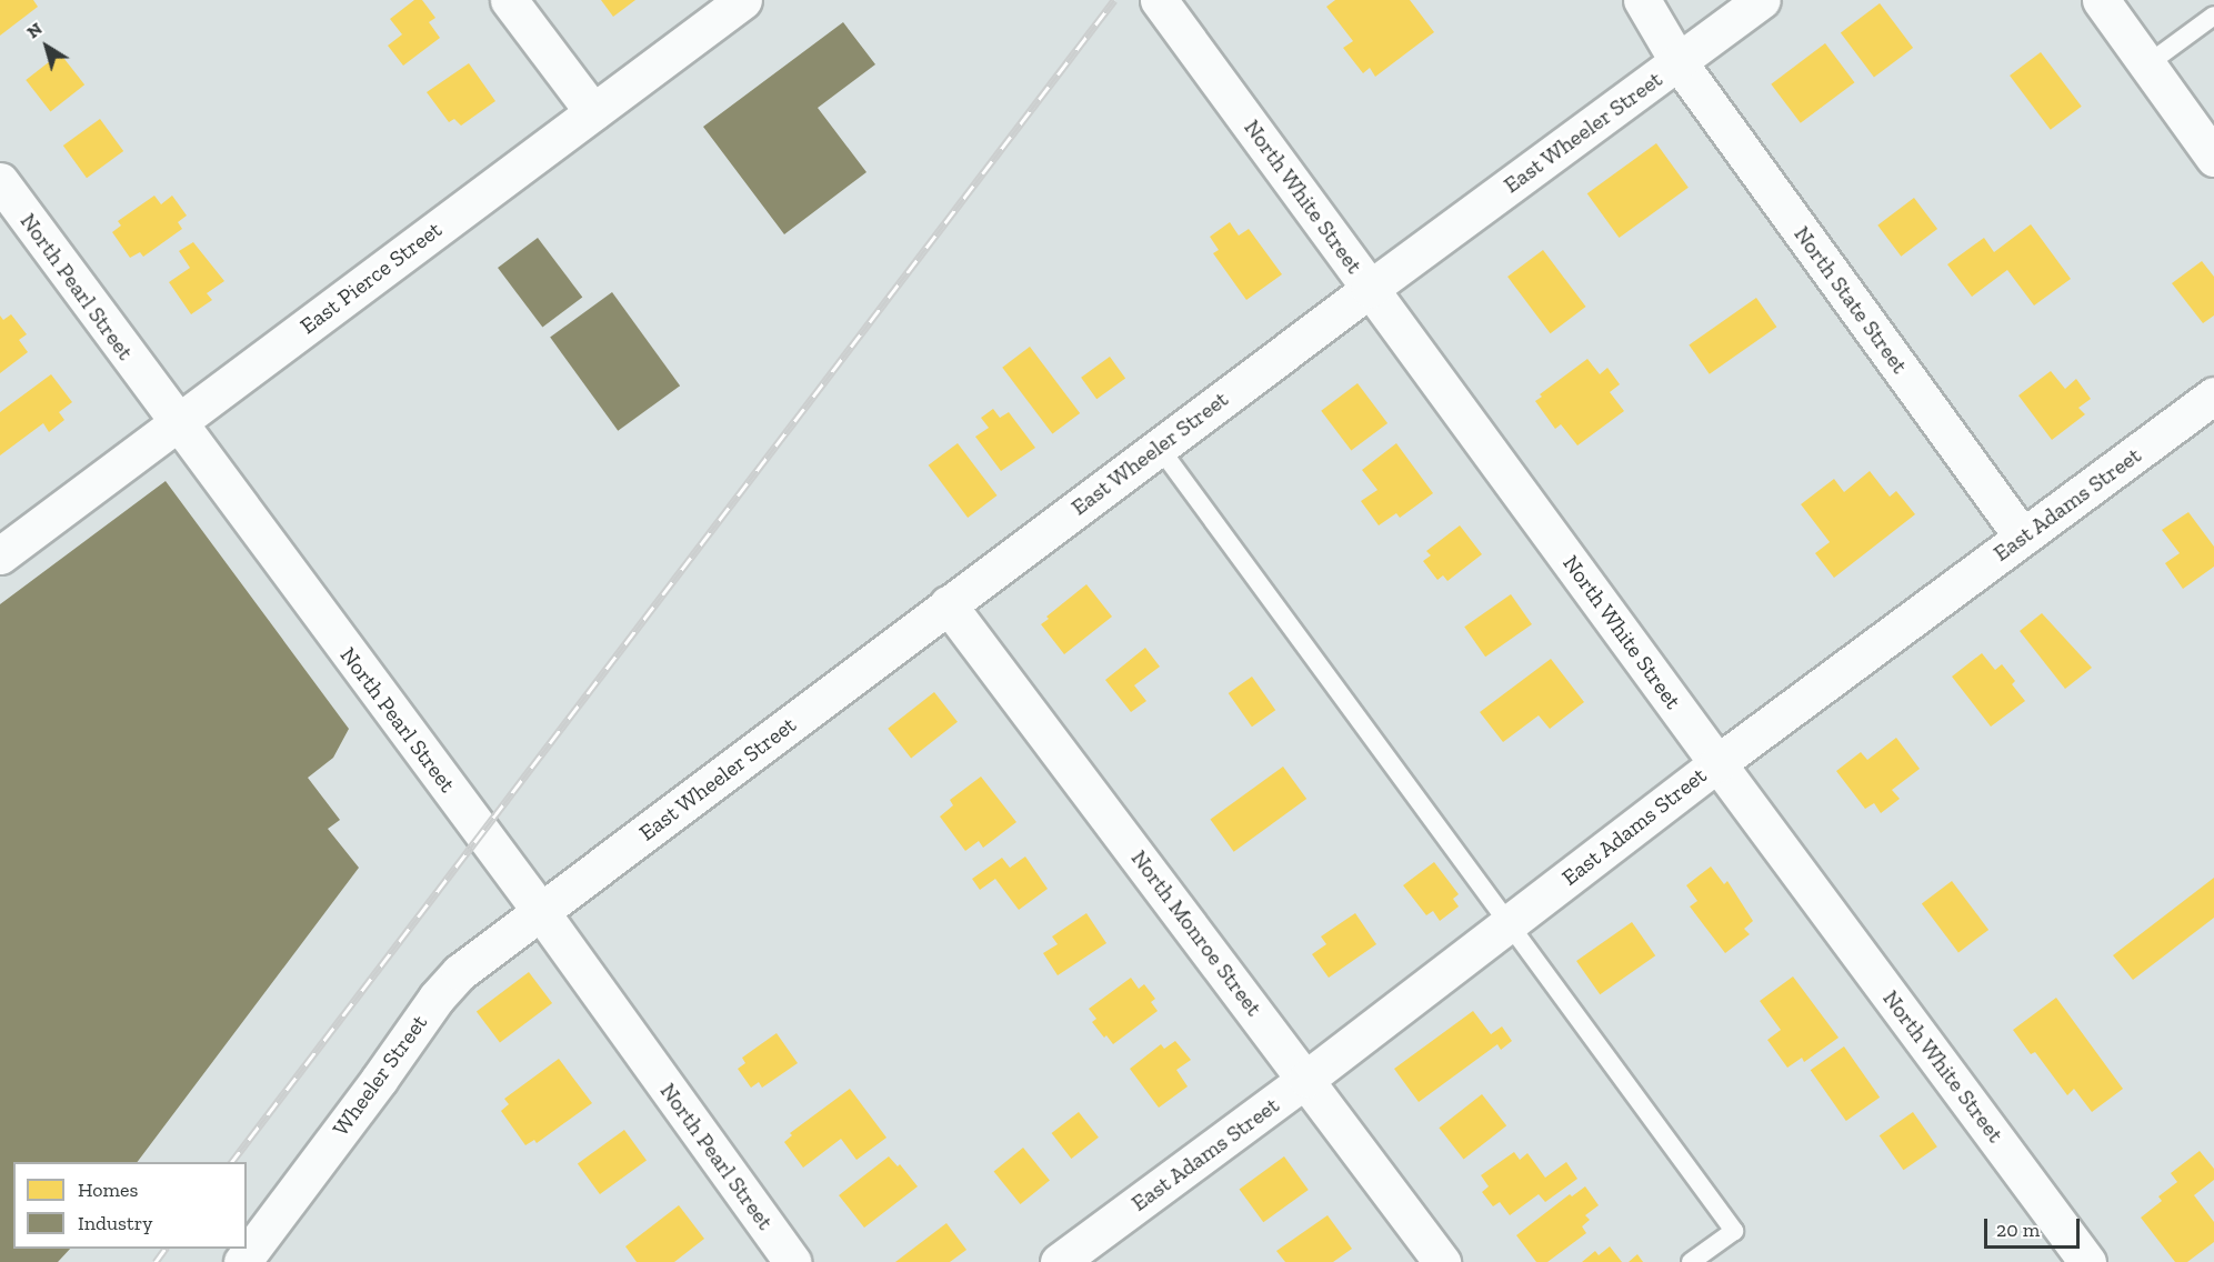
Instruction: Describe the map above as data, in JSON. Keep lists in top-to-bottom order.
{
  "streets": {
    "street": [
      "East Wheeler Street",
      "North White Street",
      "East Pierce Street",
      "North Pearl Street",
      "North State Street",
      "East Adams Street",
      "North Monroe Street",
      "Wheeler Street"
    ]
  },
  "crossings": [
    ["East Wheeler Street", "North White Street"],
    ["East Wheeler Street", "North Pearl Street"],
    ["East Wheeler Street", "North State Street"],
    ["East Wheeler Street", "North Monroe Street"],
    ["East Wheeler Street", "Wheeler Street"],
    ["North White Street", "East Adams Street"],
    ["East Pierce Street", "North Pearl Street"],
    ["North Pearl Street", "Wheeler Street"],
    ["North State Street", "East Adams Street"],
    ["East Adams Street", "North Monroe Street"]
  ],
  "legend": ["Homes", "Industry"],
  "scale_bar": "20 m",
  "north": "top left"
}
